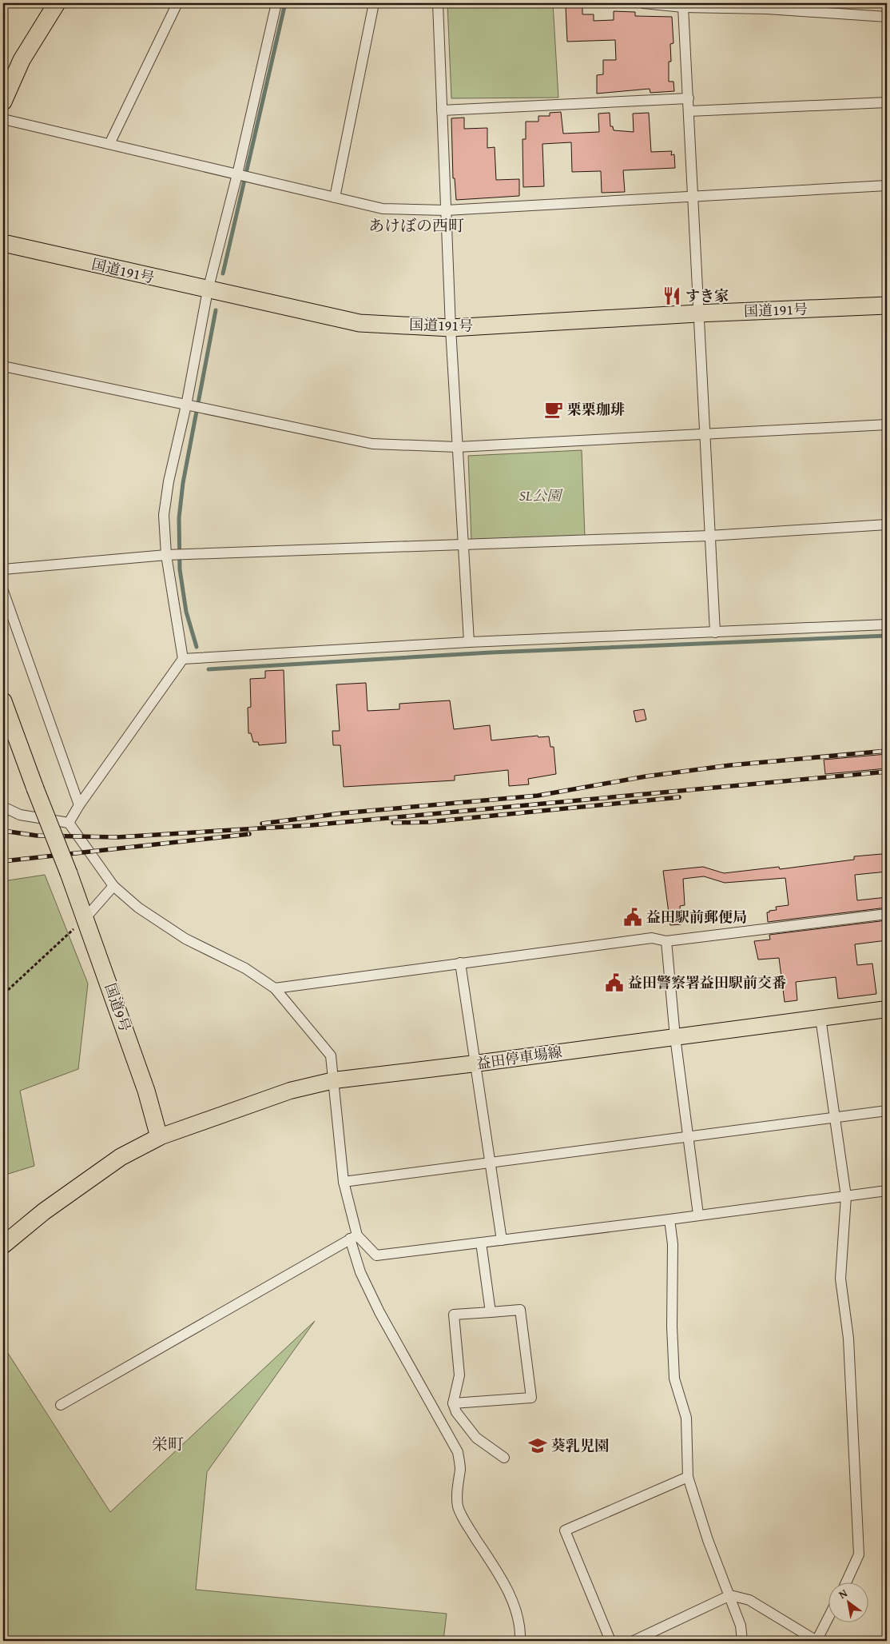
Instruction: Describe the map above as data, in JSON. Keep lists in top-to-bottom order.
{
  "streets": {
    "highway": ["国道191号", "国道9号"],
    "main road": ["益田停車場線"]
  },
  "crossings": [
    ["国道9号", "益田停車場線"]
  ],
  "districts": ["あけぼの西町", "栄町"],
  "parks": ["SL公園"],
  "places": {
    "restaurant": ["すき家"],
    "cafe": ["栗栗珈琲"],
    "public building": ["益田駅前郵便局", "益田警察署益田駅前交番"],
    "school or university": ["葵乳児園"]
  },
  "north": "top left"
}
